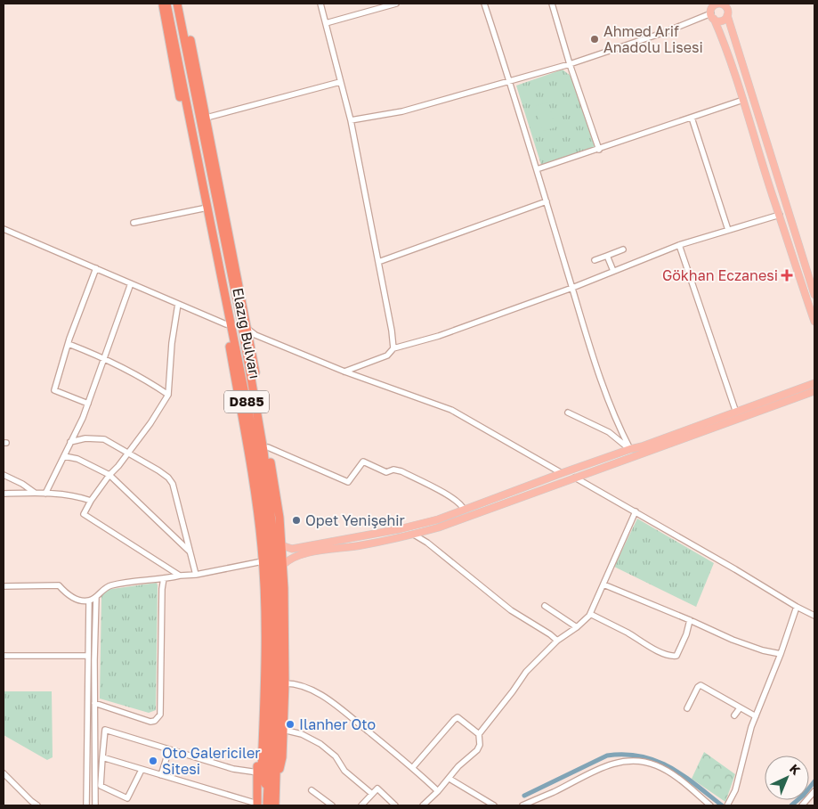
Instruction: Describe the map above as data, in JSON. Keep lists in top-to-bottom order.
{
  "streets": {
    "highway": ["Elazığ Bulvarı", "D885"]
  },
  "places": {
    "other": [
      "Ahmed Arif Anadolu Lisesi",
      "Opet Yenişehir",
      "Ilanher Oto",
      "Oto Galericiler Sitesi"
    ],
    "health": ["Gökhan Eczanesi"]
  },
  "north": "top right"
}
